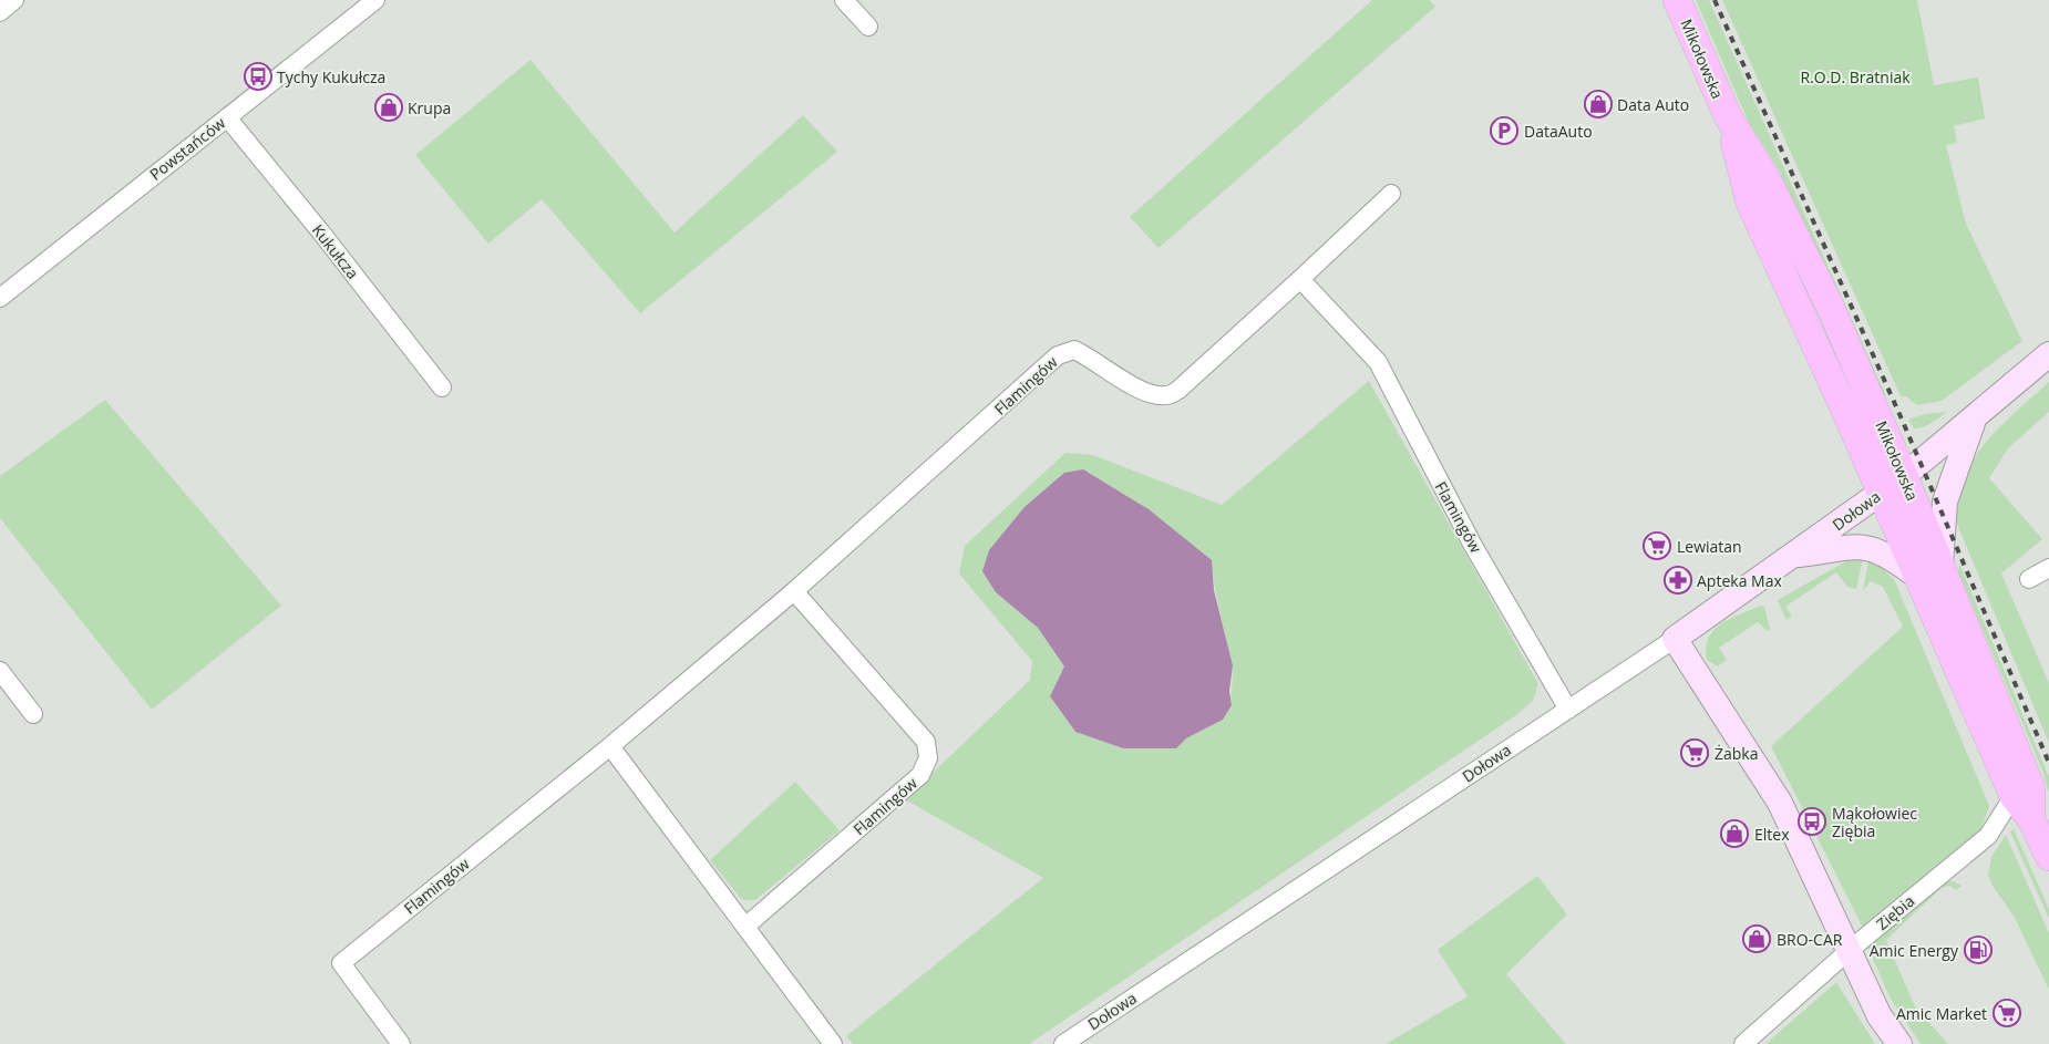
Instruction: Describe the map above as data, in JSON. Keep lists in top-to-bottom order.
{
  "streets": {
    "main road": ["Mikołowska"],
    "street": [
      "Powstańców",
      "Kukułcza",
      "Flamingów",
      "Dołowa",
      "Ziębia"
    ]
  },
  "crossings": [
    ["Mikołowska", "Dołowa"],
    ["Mikołowska", "Ziębia"],
    ["Powstańców", "Kukułcza"],
    ["Flamingów", "Dołowa"]
  ],
  "parks": ["R.O.D. Bratniak"],
  "places": {
    "bus stop": ["Tychy Kukułcza", "Mąkołowiec Ziębia"],
    "shop": [
      "Data Auto",
      "Krupa",
      "Eltex",
      "BRO-CAR"
    ],
    "parking": ["DataAuto"],
    "supermarket": ["Lewiatan", "Żabka", "Amic Market"],
    "pharmacy": ["Apteka Max"],
    "fuel station": ["Amic Energy"]
  }
}
